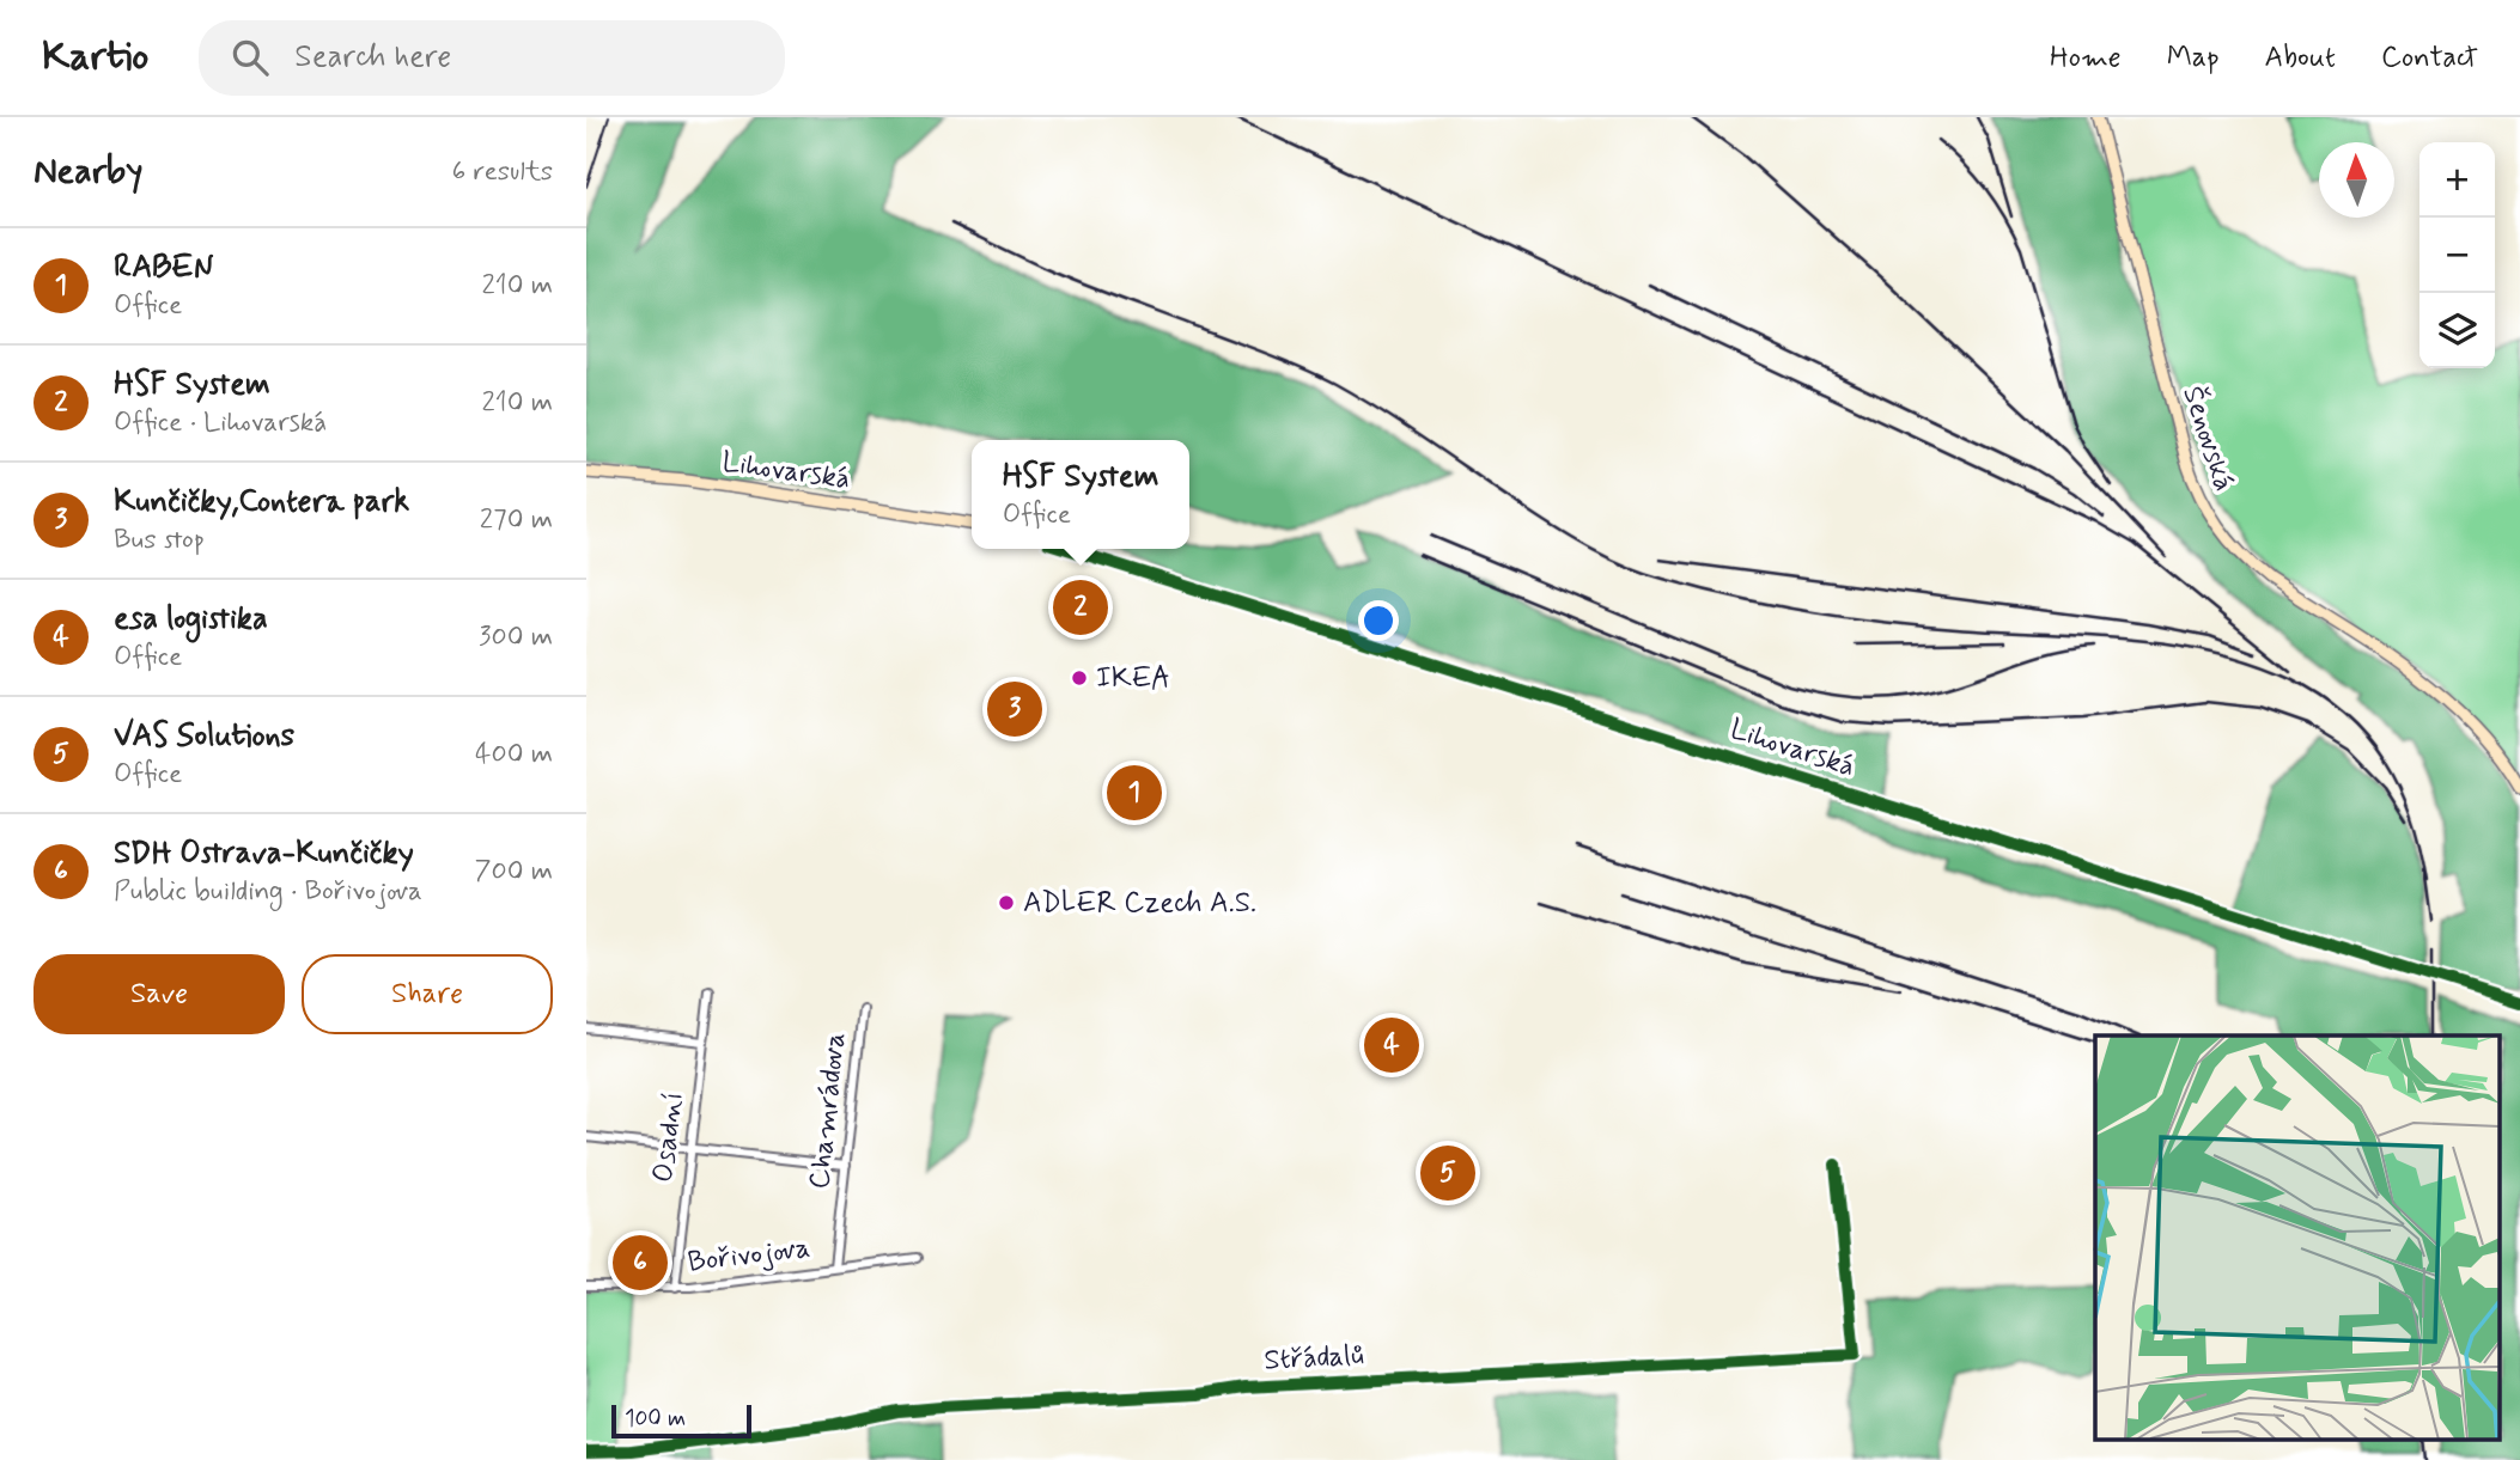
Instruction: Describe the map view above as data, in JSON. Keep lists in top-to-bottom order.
{
  "streets": {
    "street": [
      "Šenovská",
      "Lihovarská",
      "Chamrádova",
      "Osadní",
      "Bořivojova",
      "Střádalů"
    ]
  },
  "crossings": [
    ["Chamrádova", "Bořivojova"],
    ["Osadní", "Bořivojova"]
  ],
  "places": ["IKEA", "ADLER Czech A.S."],
  "scale_bar": "100 m",
  "north": "top",
  "page": {
    "header": "Kartio",
    "search": "Search here",
    "nav": [
      "Home",
      "Map",
      "About",
      "Contact"
    ],
    "heading": ["Nearby", "6 results"],
    "map_buttons": ["+", "−"],
    "list": [
      {
        "mark": "1",
        "name": "RABEN",
        "note": "Office",
        "value": "210 m"
      },
      {
        "mark": "2",
        "name": "HSF System",
        "note": "Office · Lihovarská",
        "value": "210 m"
      },
      {
        "mark": "3",
        "name": "Kunčičky,Contera park",
        "note": "Bus stop",
        "value": "270 m"
      },
      {
        "mark": "4",
        "name": "esa logistika",
        "note": "Office",
        "value": "300 m"
      },
      {
        "mark": "5",
        "name": "VAS Solutions",
        "note": "Office",
        "value": "400 m"
      },
      {
        "mark": "6",
        "name": "SDH Ostrava-Kunčičky",
        "note": "Public building · Bořivojova",
        "value": "700 m"
      }
    ],
    "popup": ["HSF System", "Office"],
    "pins": [
      "2",
      "3",
      "1",
      "4",
      "5",
      "6"
    ],
    "buttons": ["Save", "Share"],
    "scale": "100 m"
  }
}
